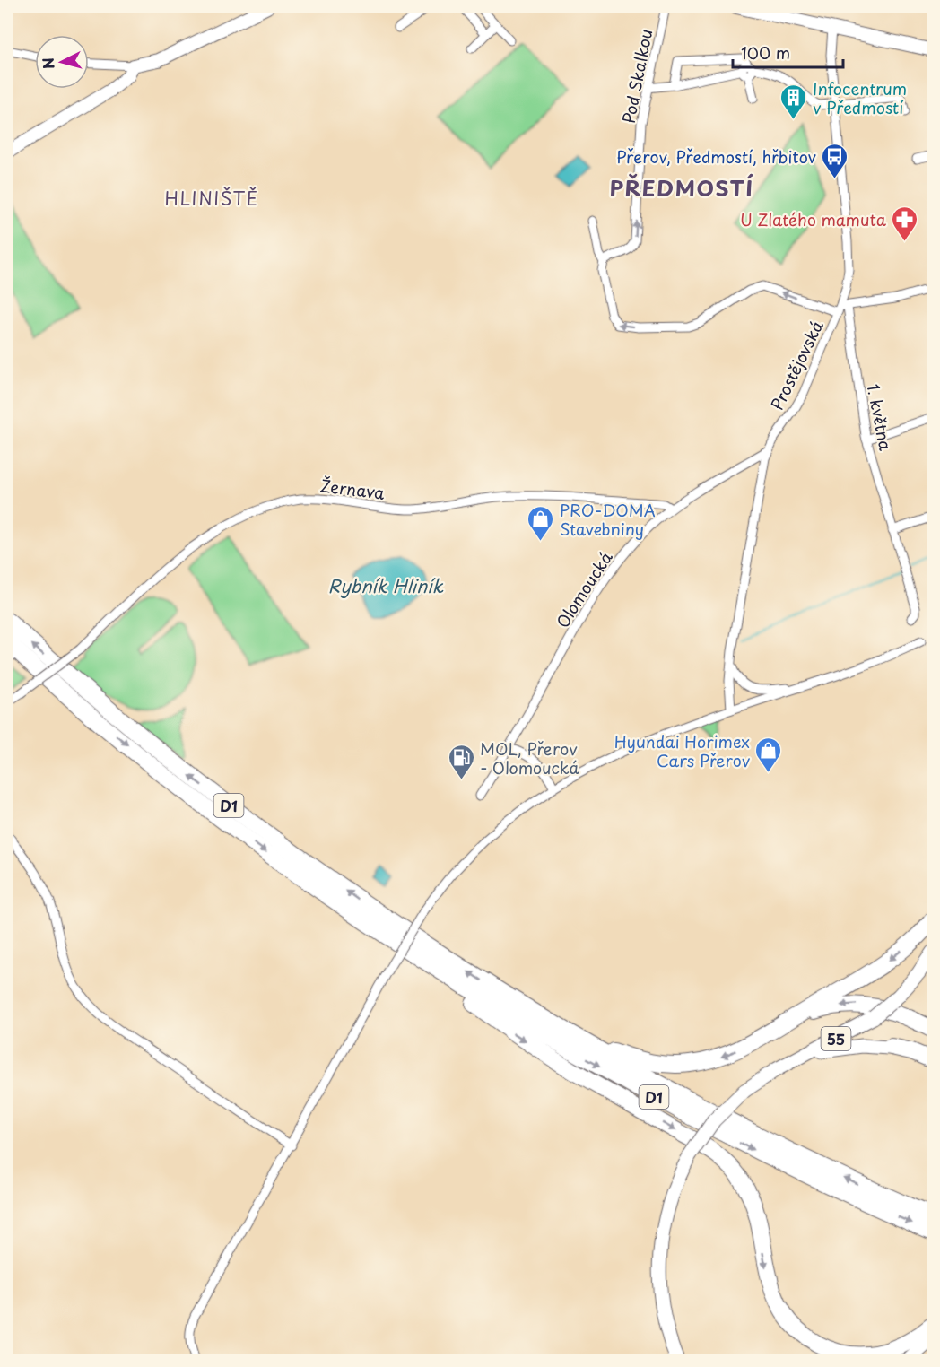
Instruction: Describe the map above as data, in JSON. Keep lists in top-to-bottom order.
{
  "streets": {
    "highway": ["D1"],
    "main road": ["55"],
    "street": [
      "Pod Skalkou",
      "Prostějovská",
      "1. května",
      "Žernava",
      "Olomoucká"
    ]
  },
  "crossings": [
    ["Prostějovská", "1. května"],
    ["Prostějovská", "Olomoucká"],
    ["Žernava", "Olomoucká"]
  ],
  "one_way": ["Pod Skalkou"],
  "districts": ["PŘEDMOSTÍ", "HLINIŠTĚ"],
  "water": ["Rybník Hliník"],
  "places": {
    "building": ["Infocentrum v Předmostí"],
    "bus stop": ["Přerov, Předmostí, hřbitov"],
    "pharmacy": ["U Zlatého mamuta"],
    "shop": ["PRO-DOMA Stavebniny", "Hyundai Horimex Cars Přerov"],
    "fuel station": ["MOL, Přerov - Olomoucká"]
  },
  "scale_bar": "100 m",
  "north": "left"
}
